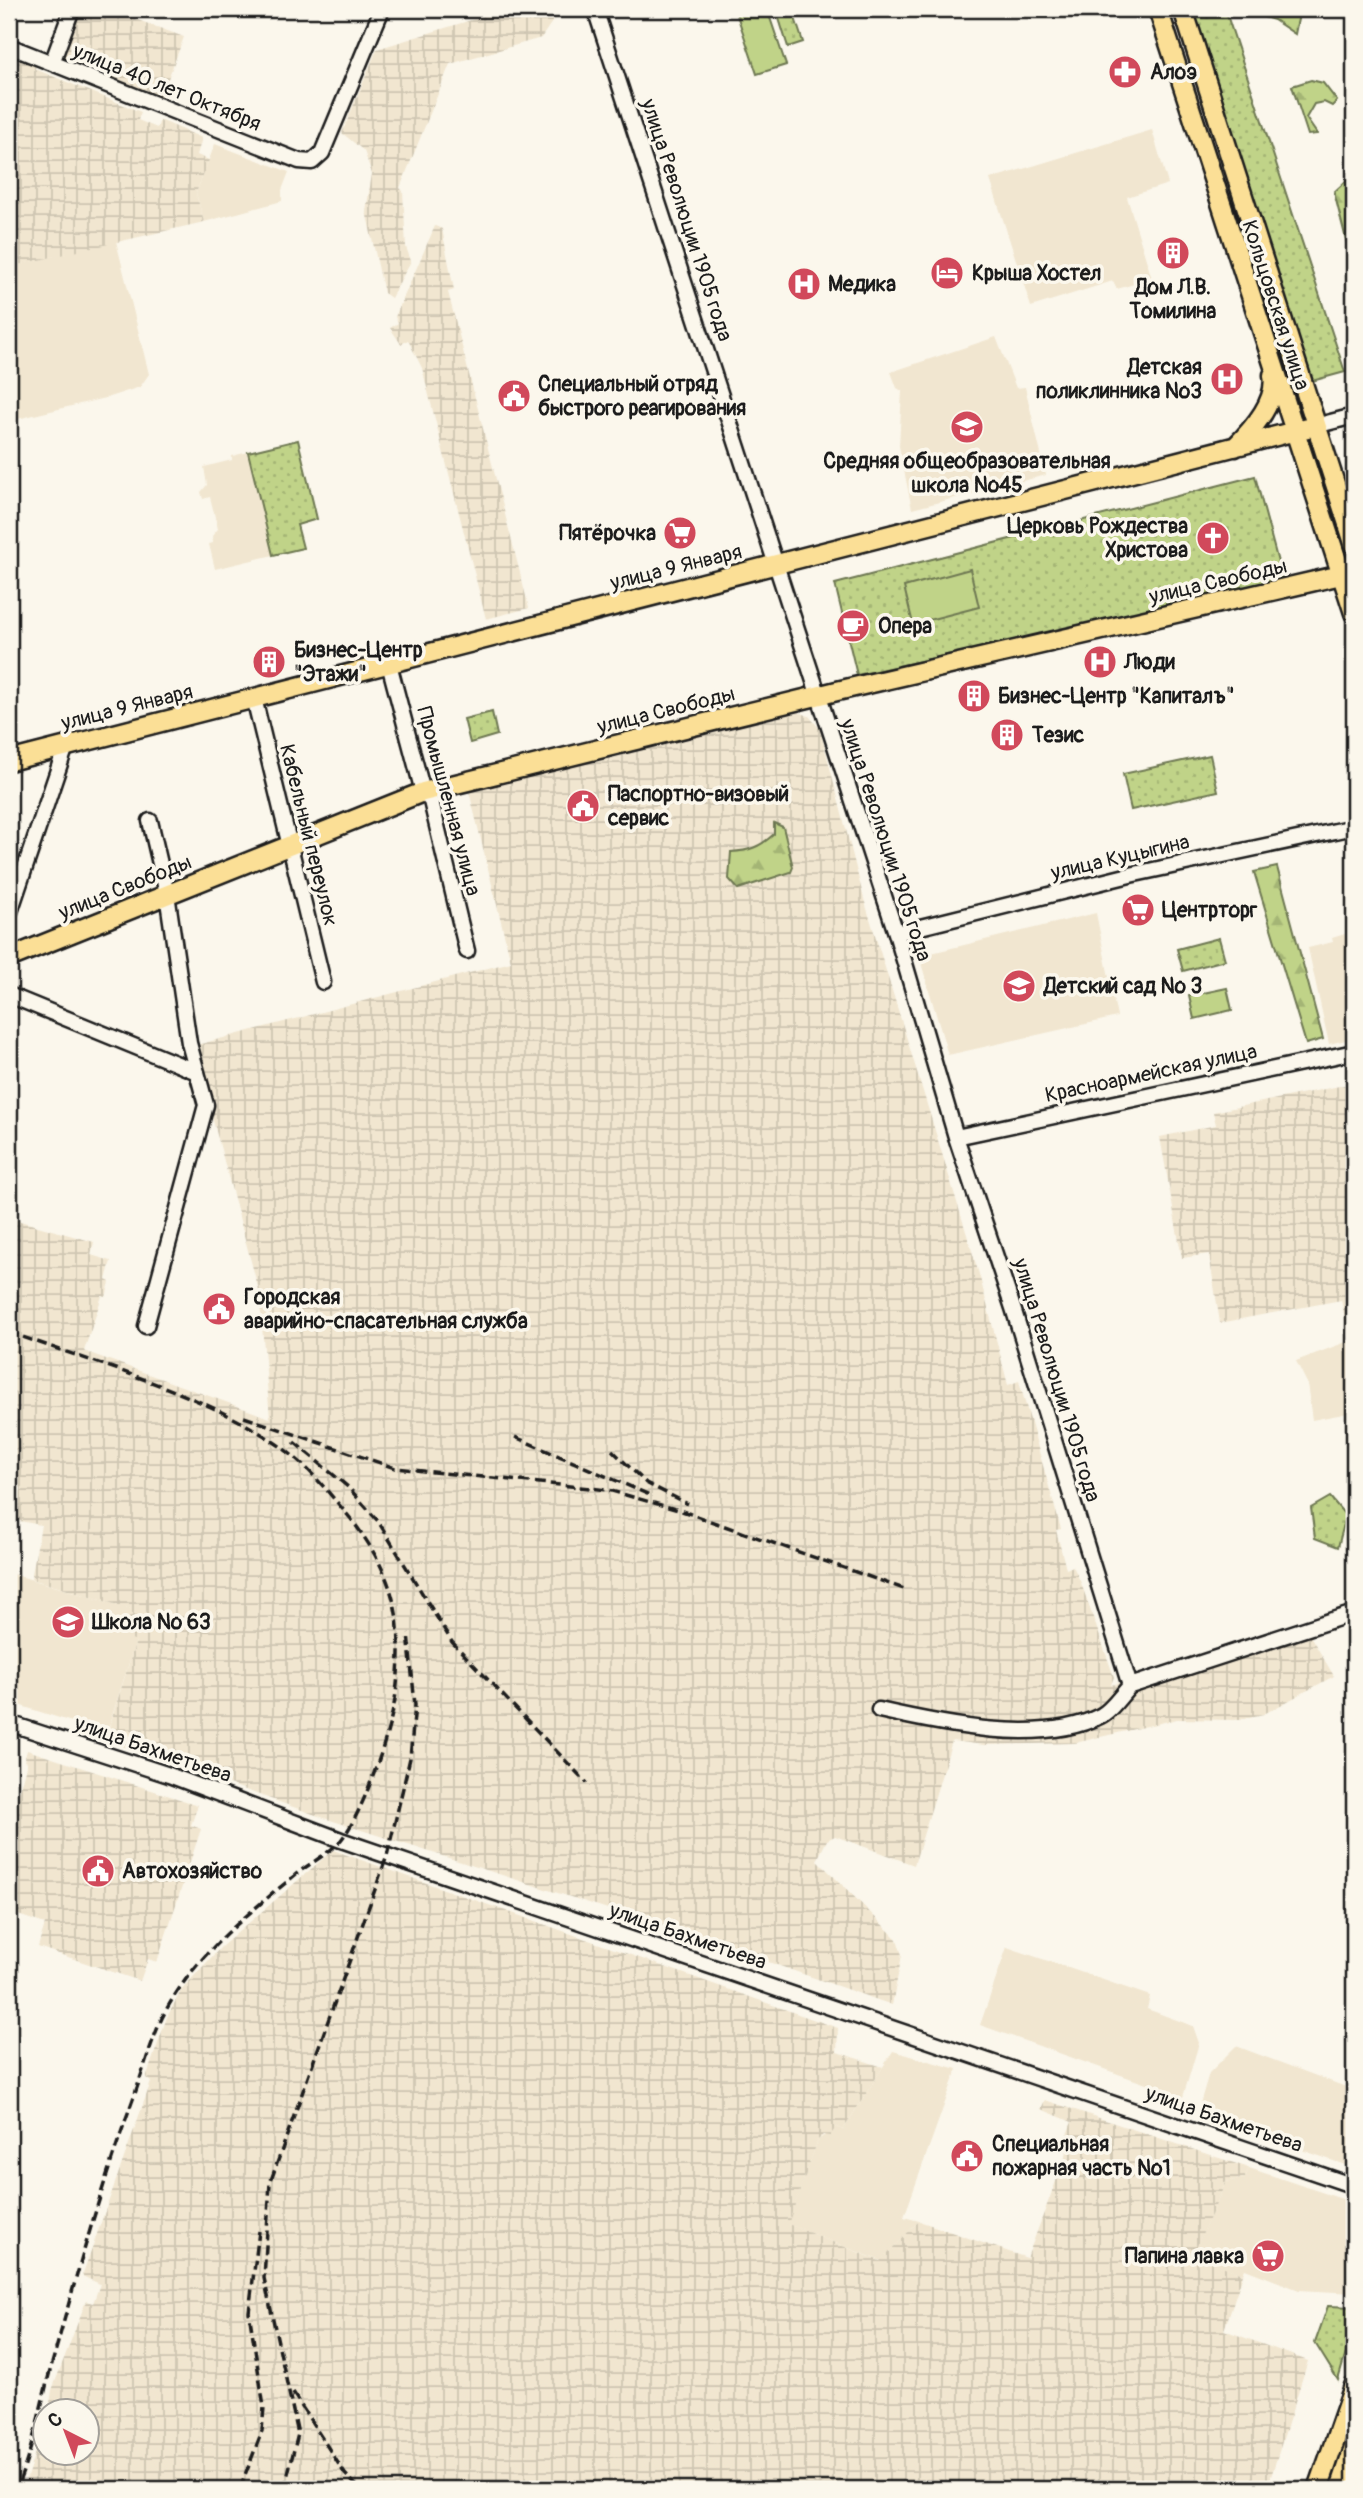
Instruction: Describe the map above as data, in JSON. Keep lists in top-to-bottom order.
{
  "streets": {
    "main road": ["Кольцовская улица", "улица 9 Января", "улица Свободы"],
    "street": [
      "улица 40 лет Октября",
      "улица Революции 1905 года",
      "Промышленная улица",
      "Кабельный переулок",
      "улица Куцыгина",
      "Красноармейская улица",
      "улица Бахметьева"
    ]
  },
  "crossings": [
    ["улица Революции 1905 года", "улица 9 Января"],
    ["улица Революции 1905 года", "улица Свободы"],
    ["улица Революции 1905 года", "улица Куцыгина"],
    ["улица Революции 1905 года", "Красноармейская улица"],
    ["Кольцовская улица", "улица 9 Января"],
    ["Кольцовская улица", "улица Свободы"],
    ["улица 9 Января", "Промышленная улица"],
    ["улица 9 Января", "Кабельный переулок"],
    ["улица Свободы", "Промышленная улица"],
    ["улица Свободы", "Кабельный переулок"]
  ],
  "places": {
    "pharmacy": ["Алоэ"],
    "building": [
      "Дом Л.В. Томилина",
      "Бизнес-Центр \"Этажи\"",
      "Бизнес-Центр \"Капиталъ\"",
      "Тезис"
    ],
    "hotel": ["Крыша Хостел"],
    "hospital": ["Медика", "Детская поликлинника №3", "Люди"],
    "public building": [
      "Специальный отряд быстрого реагирования",
      "Паспортно-визовый сервис",
      "Городская аварийно-спасательная служба",
      "Автохозяйство",
      "Специальная пожарная часть №1"
    ],
    "school or university": ["Средняя общеобразовательная школа №45", "Детский сад № 3", "Школа № 63"],
    "supermarket": ["Пятёрочка", "Центрторг", "Папина лавка"],
    "church": ["Церковь Рождества Христова"],
    "cafe": ["Опера"]
  },
  "north": "top left"
}
